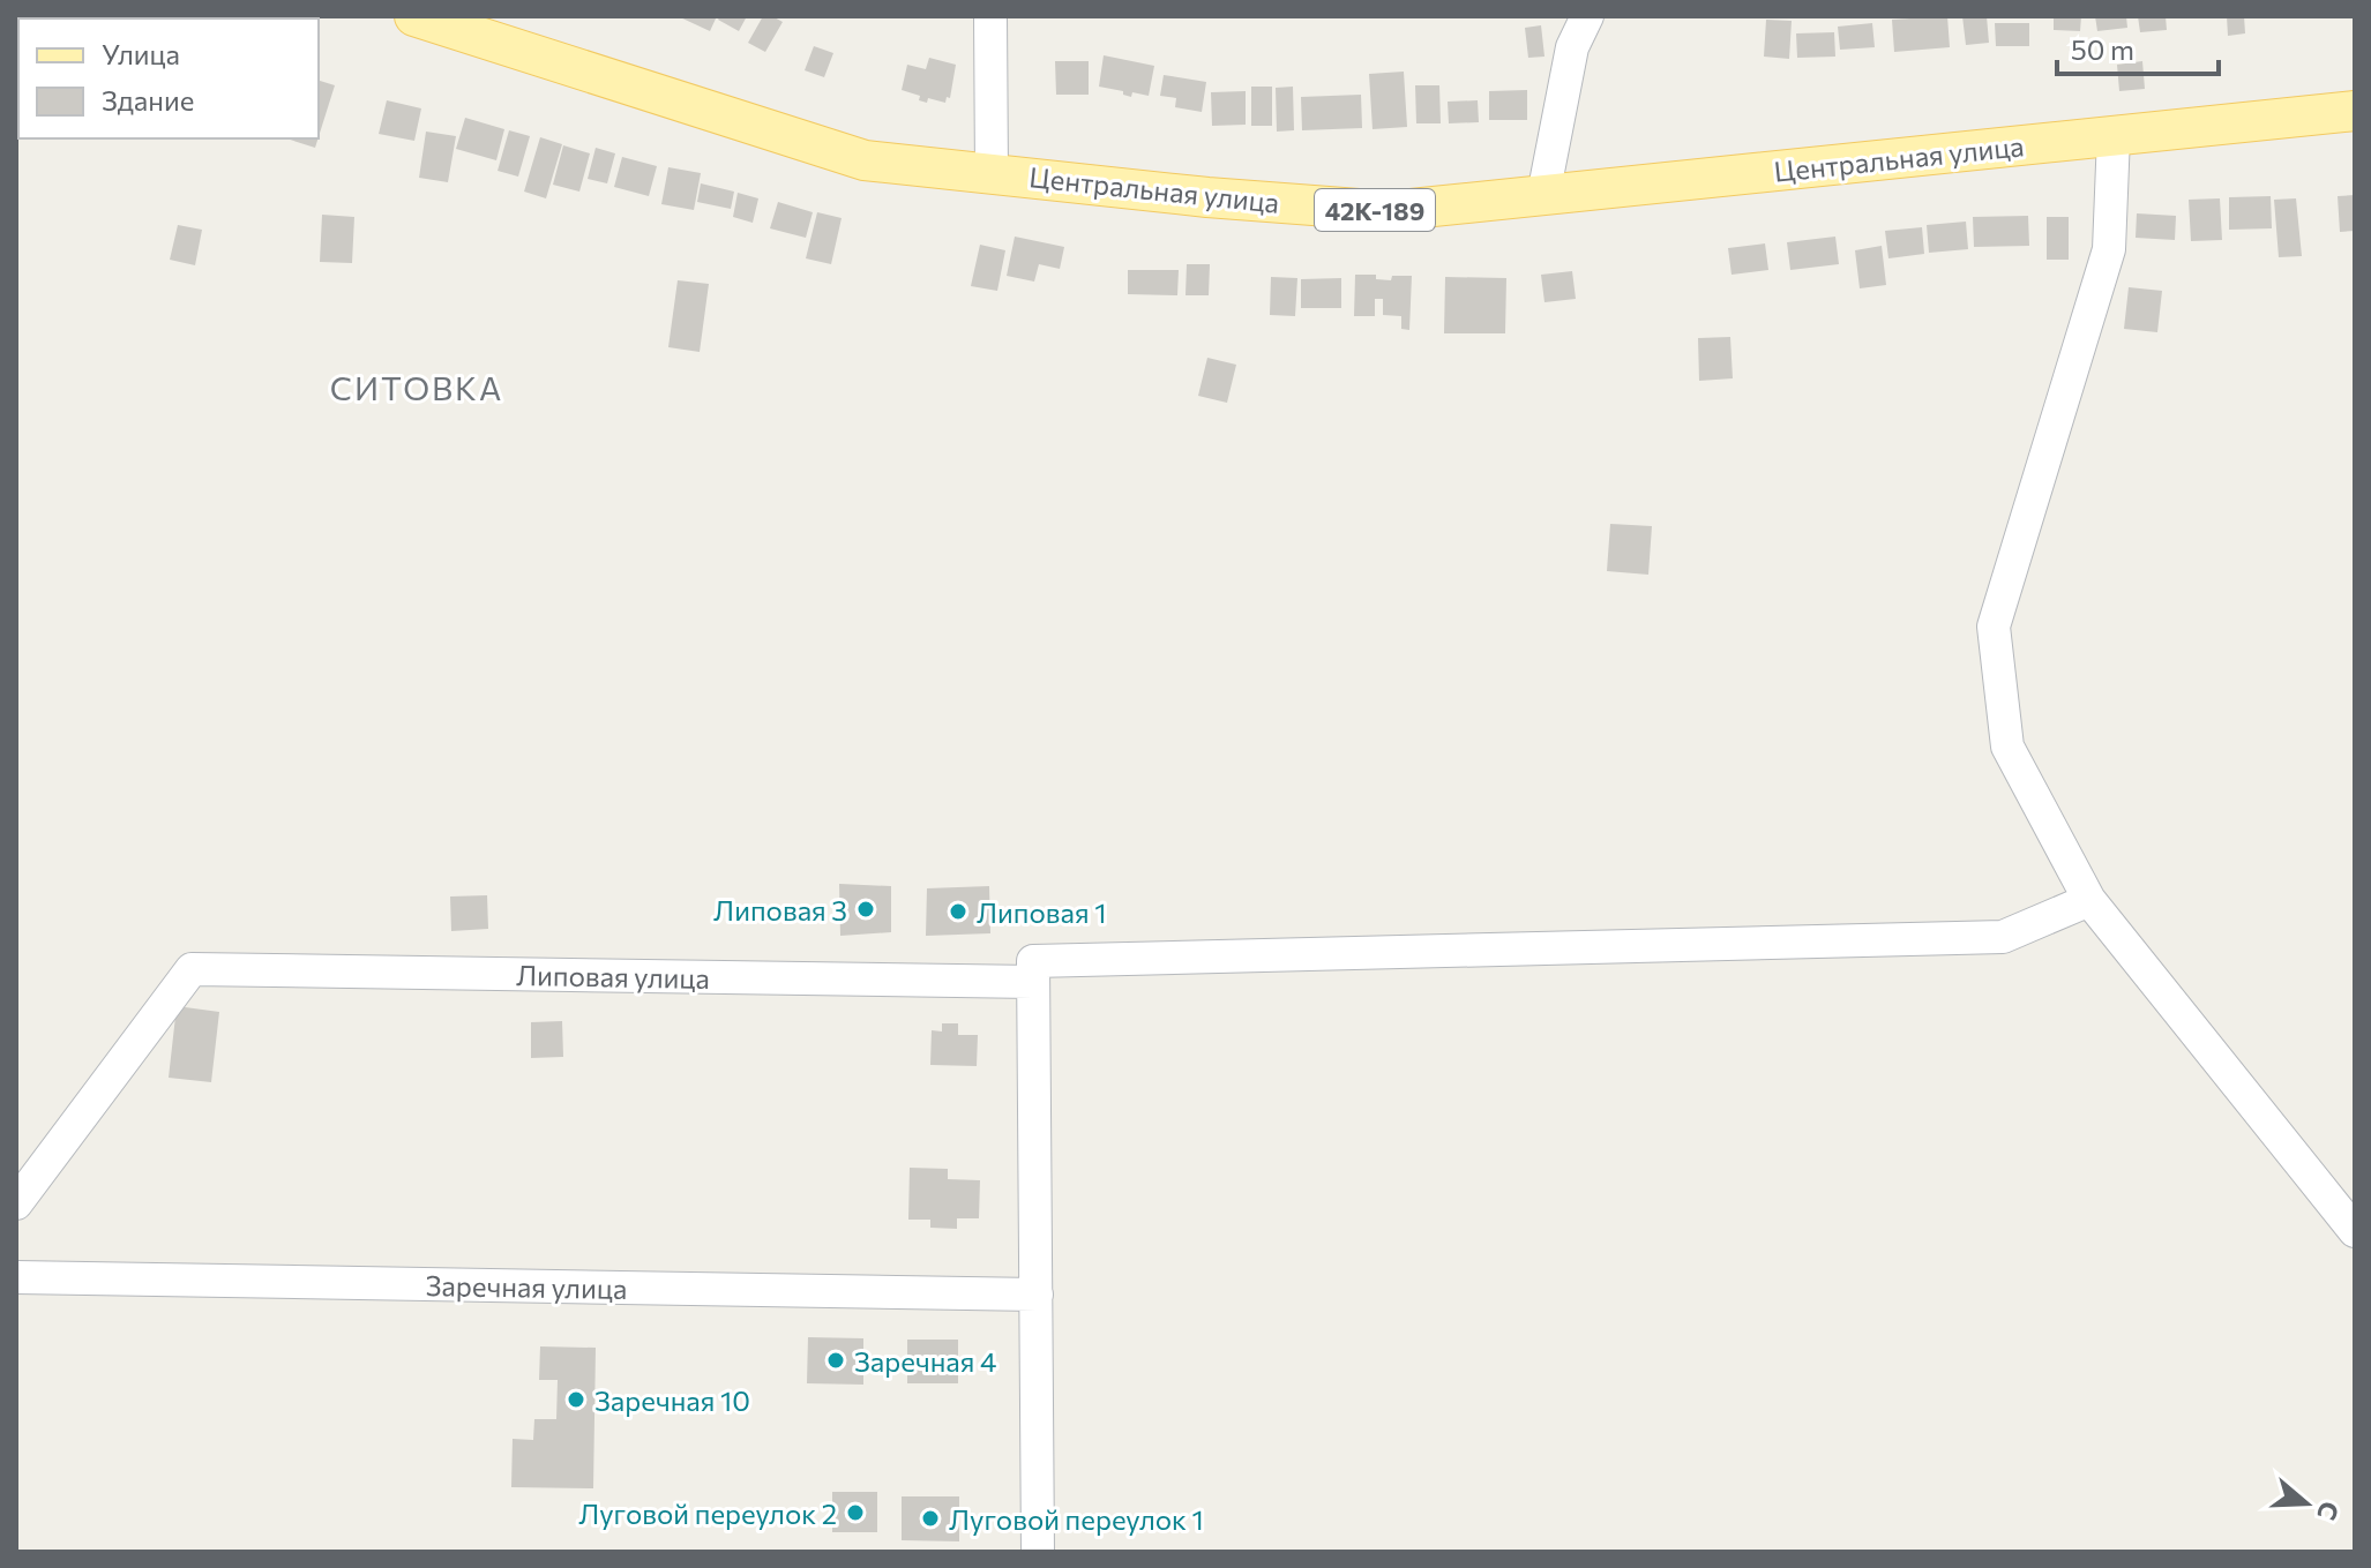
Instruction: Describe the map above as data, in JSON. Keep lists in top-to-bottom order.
{
  "streets": {
    "main road": ["Центральная улица", "42К-189"],
    "street": ["Липовая улица", "Заречная улица"]
  },
  "districts": ["СИТОВКА"],
  "places": [
    "Липовая 3",
    "Липовая 1",
    "Заречная 4",
    "Заречная 10",
    "Луговой переулок 2",
    "Луговой переулок 1"
  ],
  "legend": ["Улица", "Здание"],
  "scale_bar": "50 m",
  "north": "right"
}
